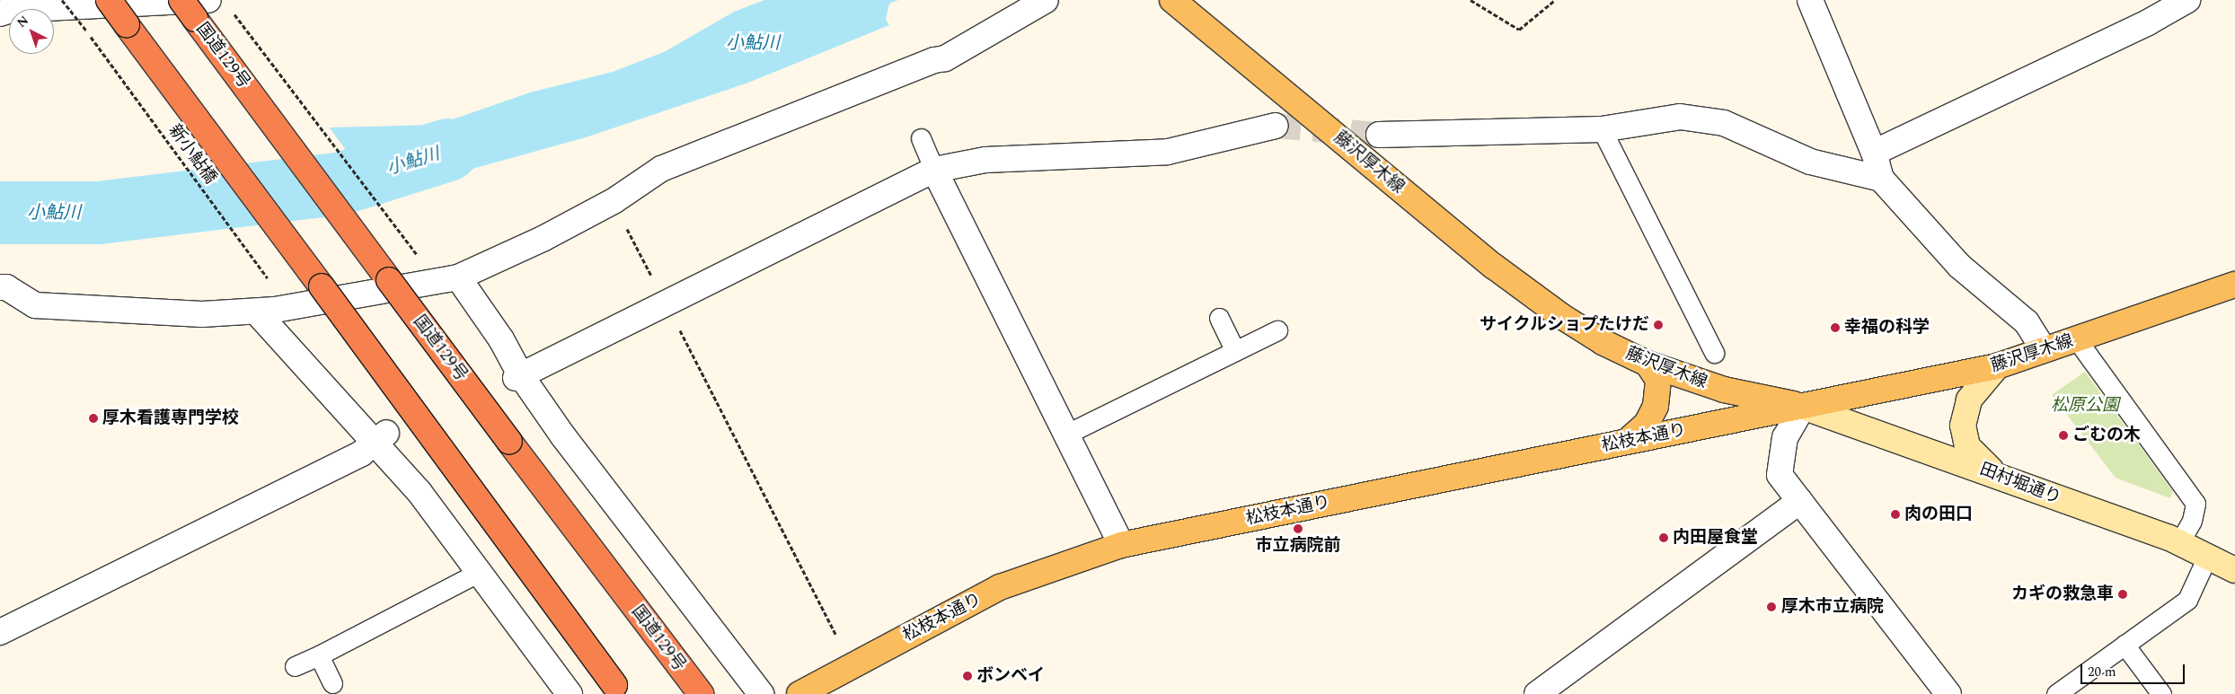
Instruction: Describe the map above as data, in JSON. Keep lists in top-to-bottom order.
{
  "streets": {
    "highway": ["国道129号"],
    "main road": ["藤沢厚木線", "松枝本通り"],
    "street": ["田村堀通り"],
    "path": ["新小鮎橋"]
  },
  "crossings": [
    ["藤沢厚木線", "松枝本通り"],
    ["藤沢厚木線", "田村堀通り"],
    ["松枝本通り", "田村堀通り"]
  ],
  "water": ["小鮎川"],
  "parks": ["松原公園"],
  "places": [
    "サイクルショプたけだ",
    "幸福の科学",
    "厚木看護専門学校",
    "ごむの木",
    "肉の田口",
    "市立病院前",
    "内田屋食堂",
    "カギの救急車",
    "厚木市立病院",
    "ボンベイ"
  ],
  "scale_bar": "20 m",
  "north": "top left"
}
